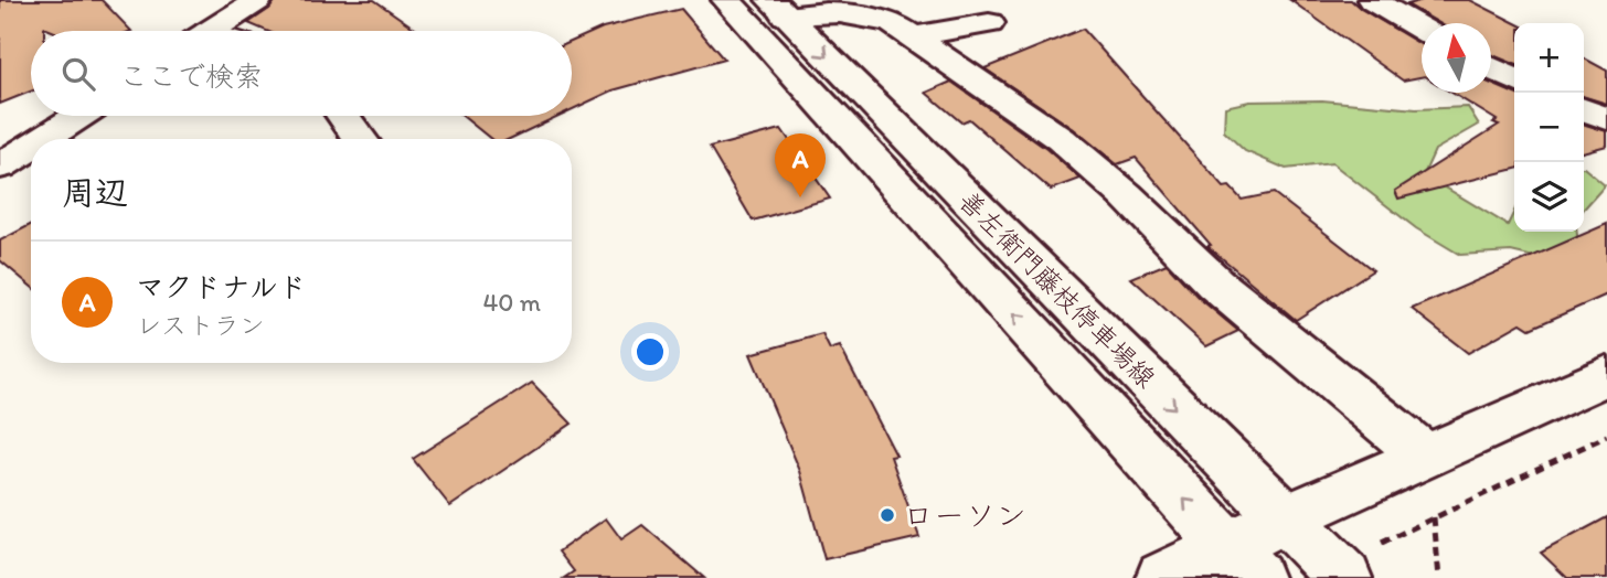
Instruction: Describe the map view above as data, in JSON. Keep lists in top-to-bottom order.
{
  "streets": {
    "street": ["善左衛門藤枝停車場線"]
  },
  "places": ["ローソン"],
  "north": "top",
  "page": {
    "map_buttons": ["+", "−"],
    "search": "ここで検索",
    "pins": "A",
    "heading": "周辺",
    "list": [
      {
        "mark": "A",
        "name": "マクドナルド",
        "note": "レストラン",
        "value": "40 m"
      }
    ]
  }
}
